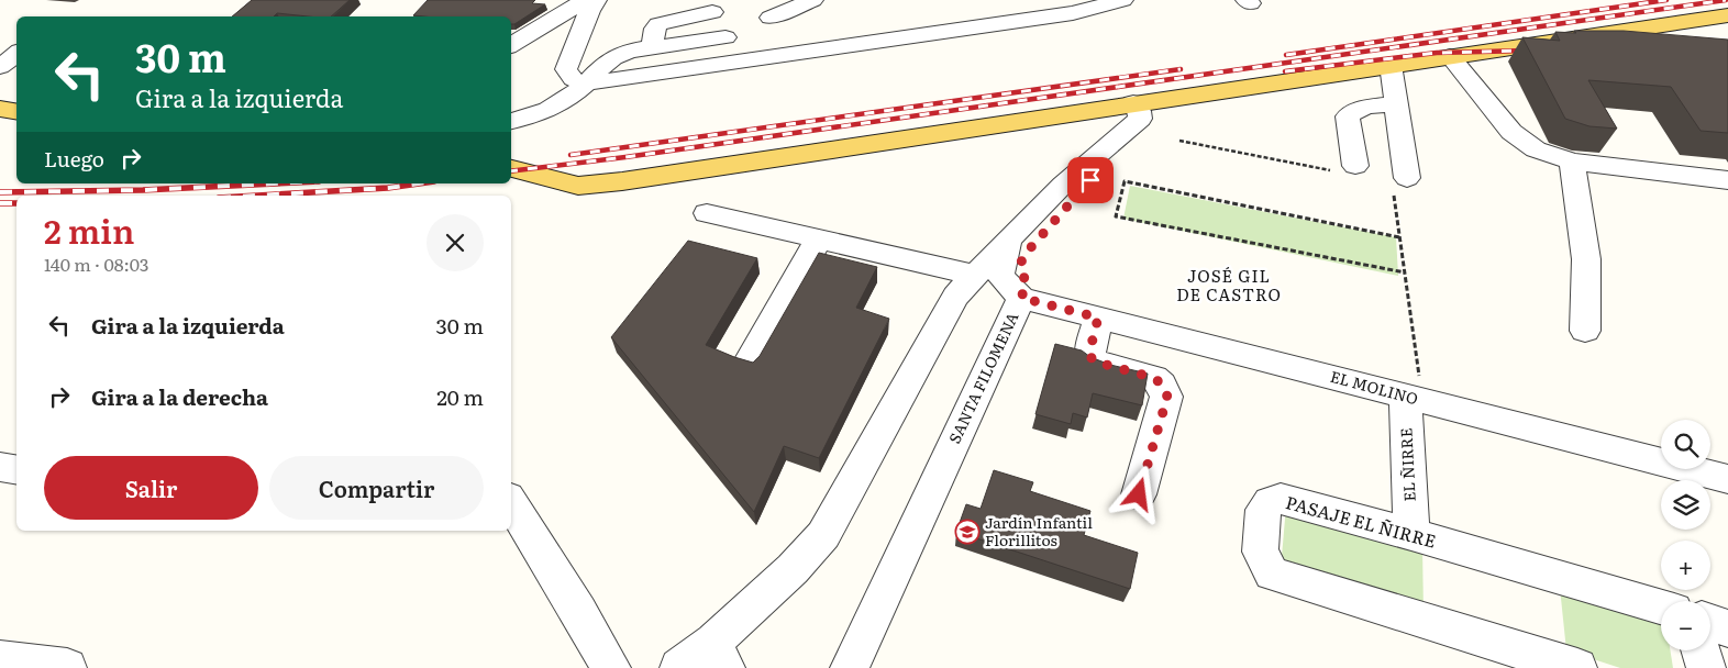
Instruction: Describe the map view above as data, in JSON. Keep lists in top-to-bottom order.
{
  "streets": {
    "street": [
      "SANTA FILOMENA",
      "EL MOLINO",
      "EL ÑIRRE",
      "PASAJE EL ÑIRRE"
    ]
  },
  "crossings": [
    ["SANTA FILOMENA", "EL MOLINO"],
    ["EL MOLINO", "EL ÑIRRE"],
    ["EL ÑIRRE", "PASAJE EL ÑIRRE"]
  ],
  "districts": ["JOSÉ GIL DE CASTRO"],
  "places": {
    "school or university": ["Jardín Infantil Florillitos"]
  },
  "page": {
    "turn": ["30 m", "Gira a la izquierda"],
    "then": "Luego",
    "heading": ["2 min", "140 m · 08:03"],
    "list": [
      {
        "name": "Gira a la izquierda",
        "value": "30 m"
      },
      {
        "name": "Gira a la derecha",
        "value": "20 m"
      }
    ],
    "map_buttons": ["+", "−"],
    "buttons": ["Salir", "Compartir"]
  }
}
